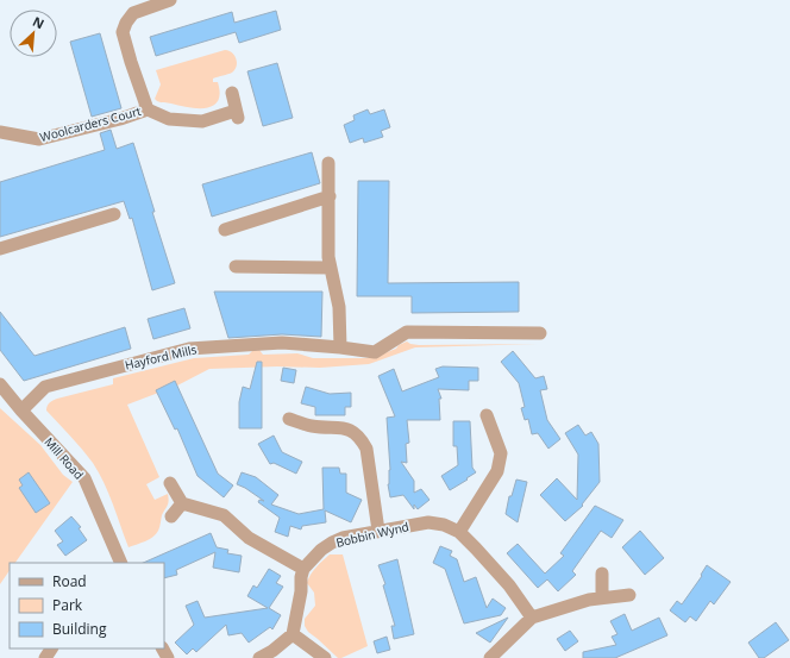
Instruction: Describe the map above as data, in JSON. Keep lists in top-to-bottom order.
{
  "streets": {
    "street": [
      "Woolcarders Court",
      "Hayford Mills",
      "Mill Road",
      "Bobbin Wynd"
    ]
  },
  "crossings": [
    ["Hayford Mills", "Mill Road"]
  ],
  "legend": ["Road", "Park", "Building"],
  "north": "top right"
}
